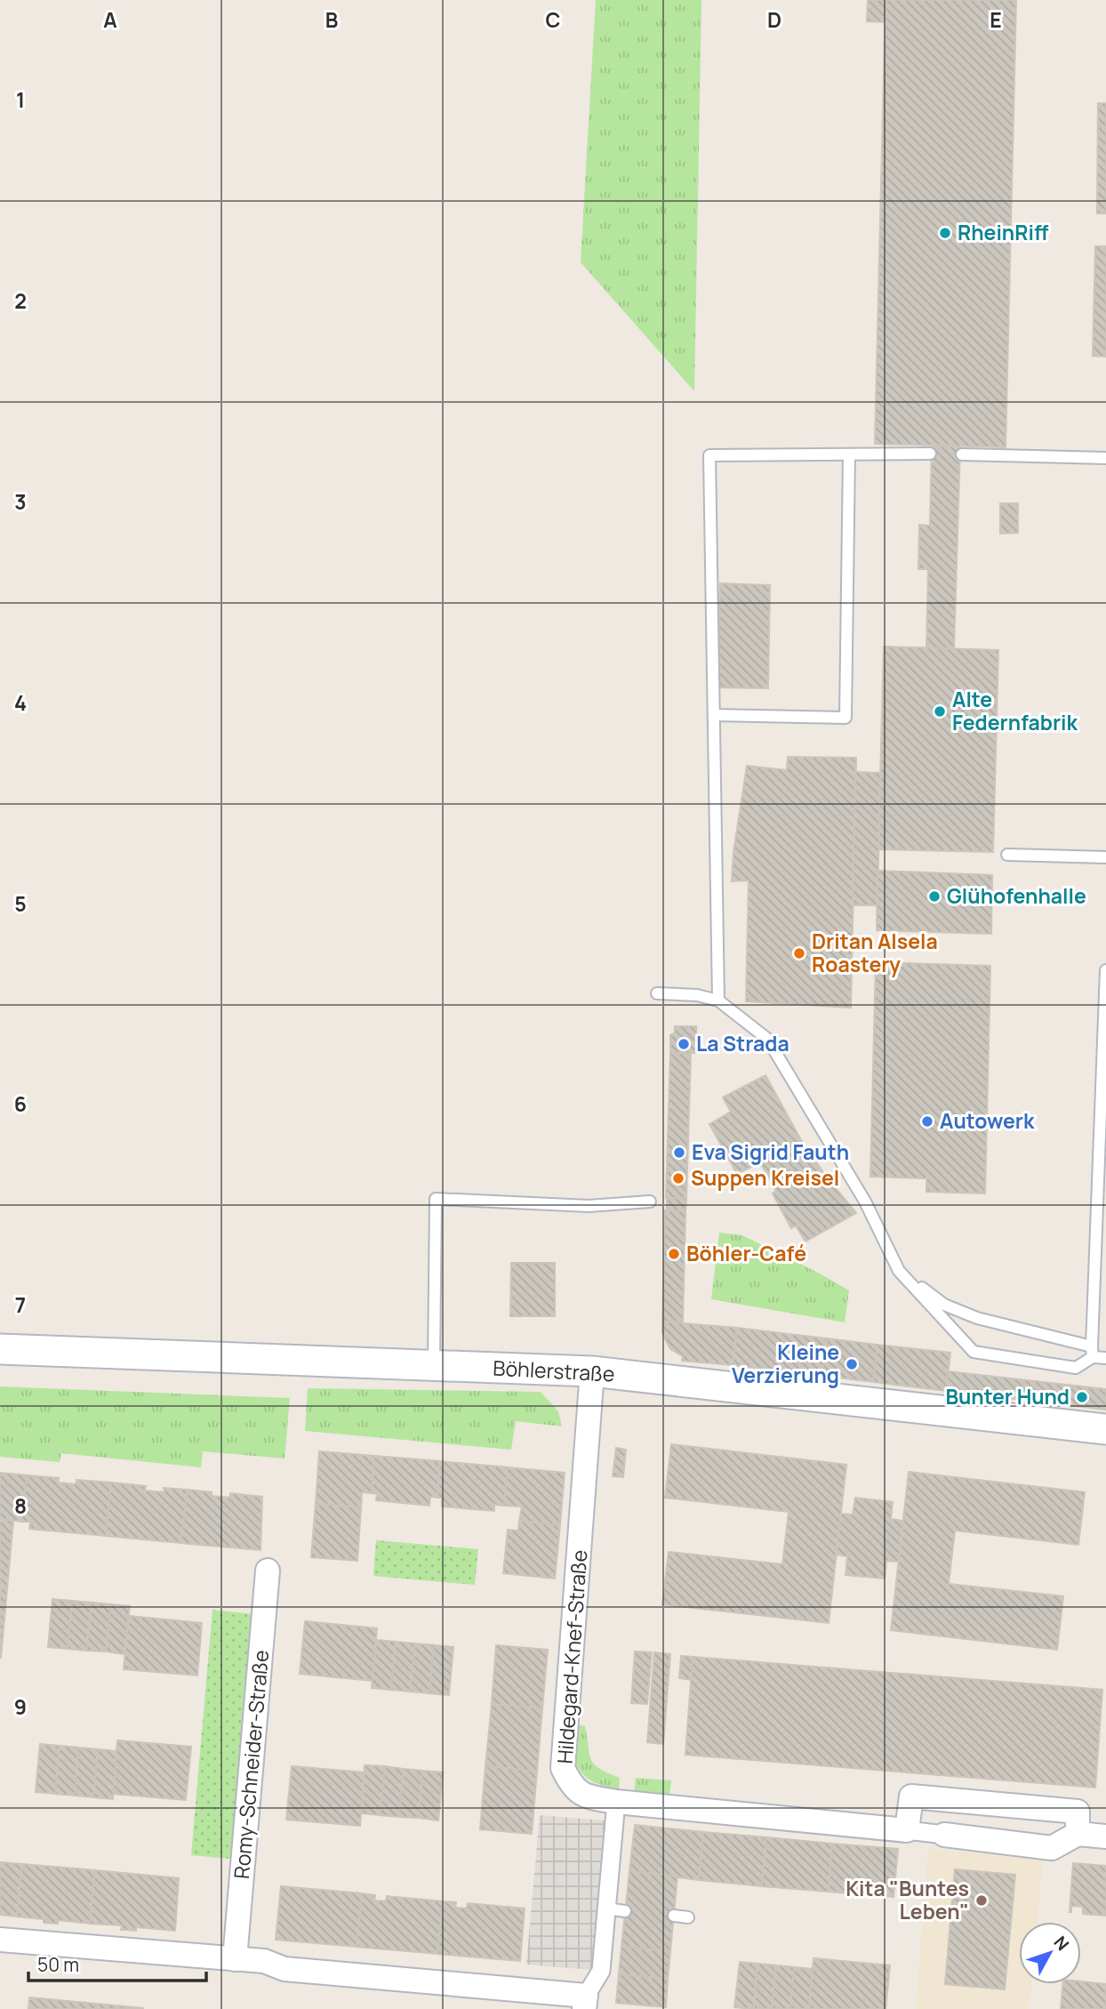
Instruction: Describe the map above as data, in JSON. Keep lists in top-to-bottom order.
{
  "streets": {
    "street": ["Böhlerstraße", "Hildegard-Knef-Straße", "Romy-Schneider-Straße"]
  },
  "crossings": [
    ["Böhlerstraße", "Hildegard-Knef-Straße"]
  ],
  "places": [
    "RheinRiff",
    "Alte Federnfabrik",
    "Glühofenhalle",
    "Dritan Alsela Roastery",
    "La Strada",
    "Autowerk",
    "Eva Sigrid Fauth",
    "Suppen Kreisel",
    "Böhler-Café",
    "Kleine Verzierung",
    "Bunter Hund",
    "Kita \"Buntes Leben\""
  ],
  "scale_bar": "50 m",
  "north": "top right",
  "grid": {
    "columns": [
      "A",
      "B",
      "C",
      "D",
      "E"
    ],
    "rows": [
      "1",
      "2",
      "3",
      "4",
      "5",
      "6",
      "7",
      "8",
      "9"
    ]
  }
}
